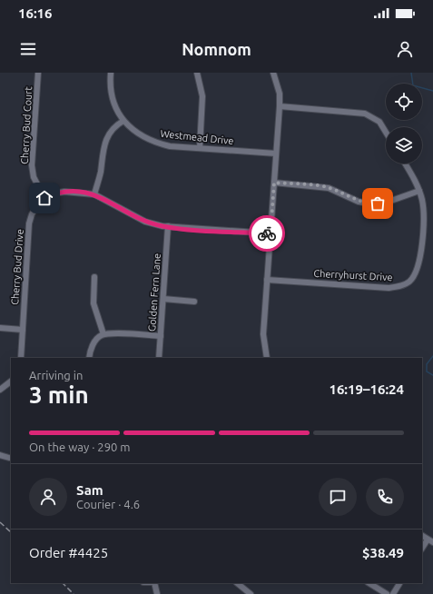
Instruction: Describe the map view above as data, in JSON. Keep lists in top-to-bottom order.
{
  "streets": {
    "street": [
      "Cherry Bud Court",
      "Westmead Drive",
      "Cherry Bud Drive",
      "Cherryhurst Drive",
      "Golden Fern Lane"
    ]
  },
  "crossings": [
    ["Cherry Bud Court", "Cherry Bud Drive"]
  ],
  "page": {
    "status": "16:16",
    "header": "Nomnom",
    "heading": ["3 min", "Arriving in", "16:19–16:24"],
    "panel": [
      "Sam",
      "Courier · 4.6",
      "Order #4425",
      "$38.49"
    ],
    "bar": "On the way · 290 m"
  }
}
